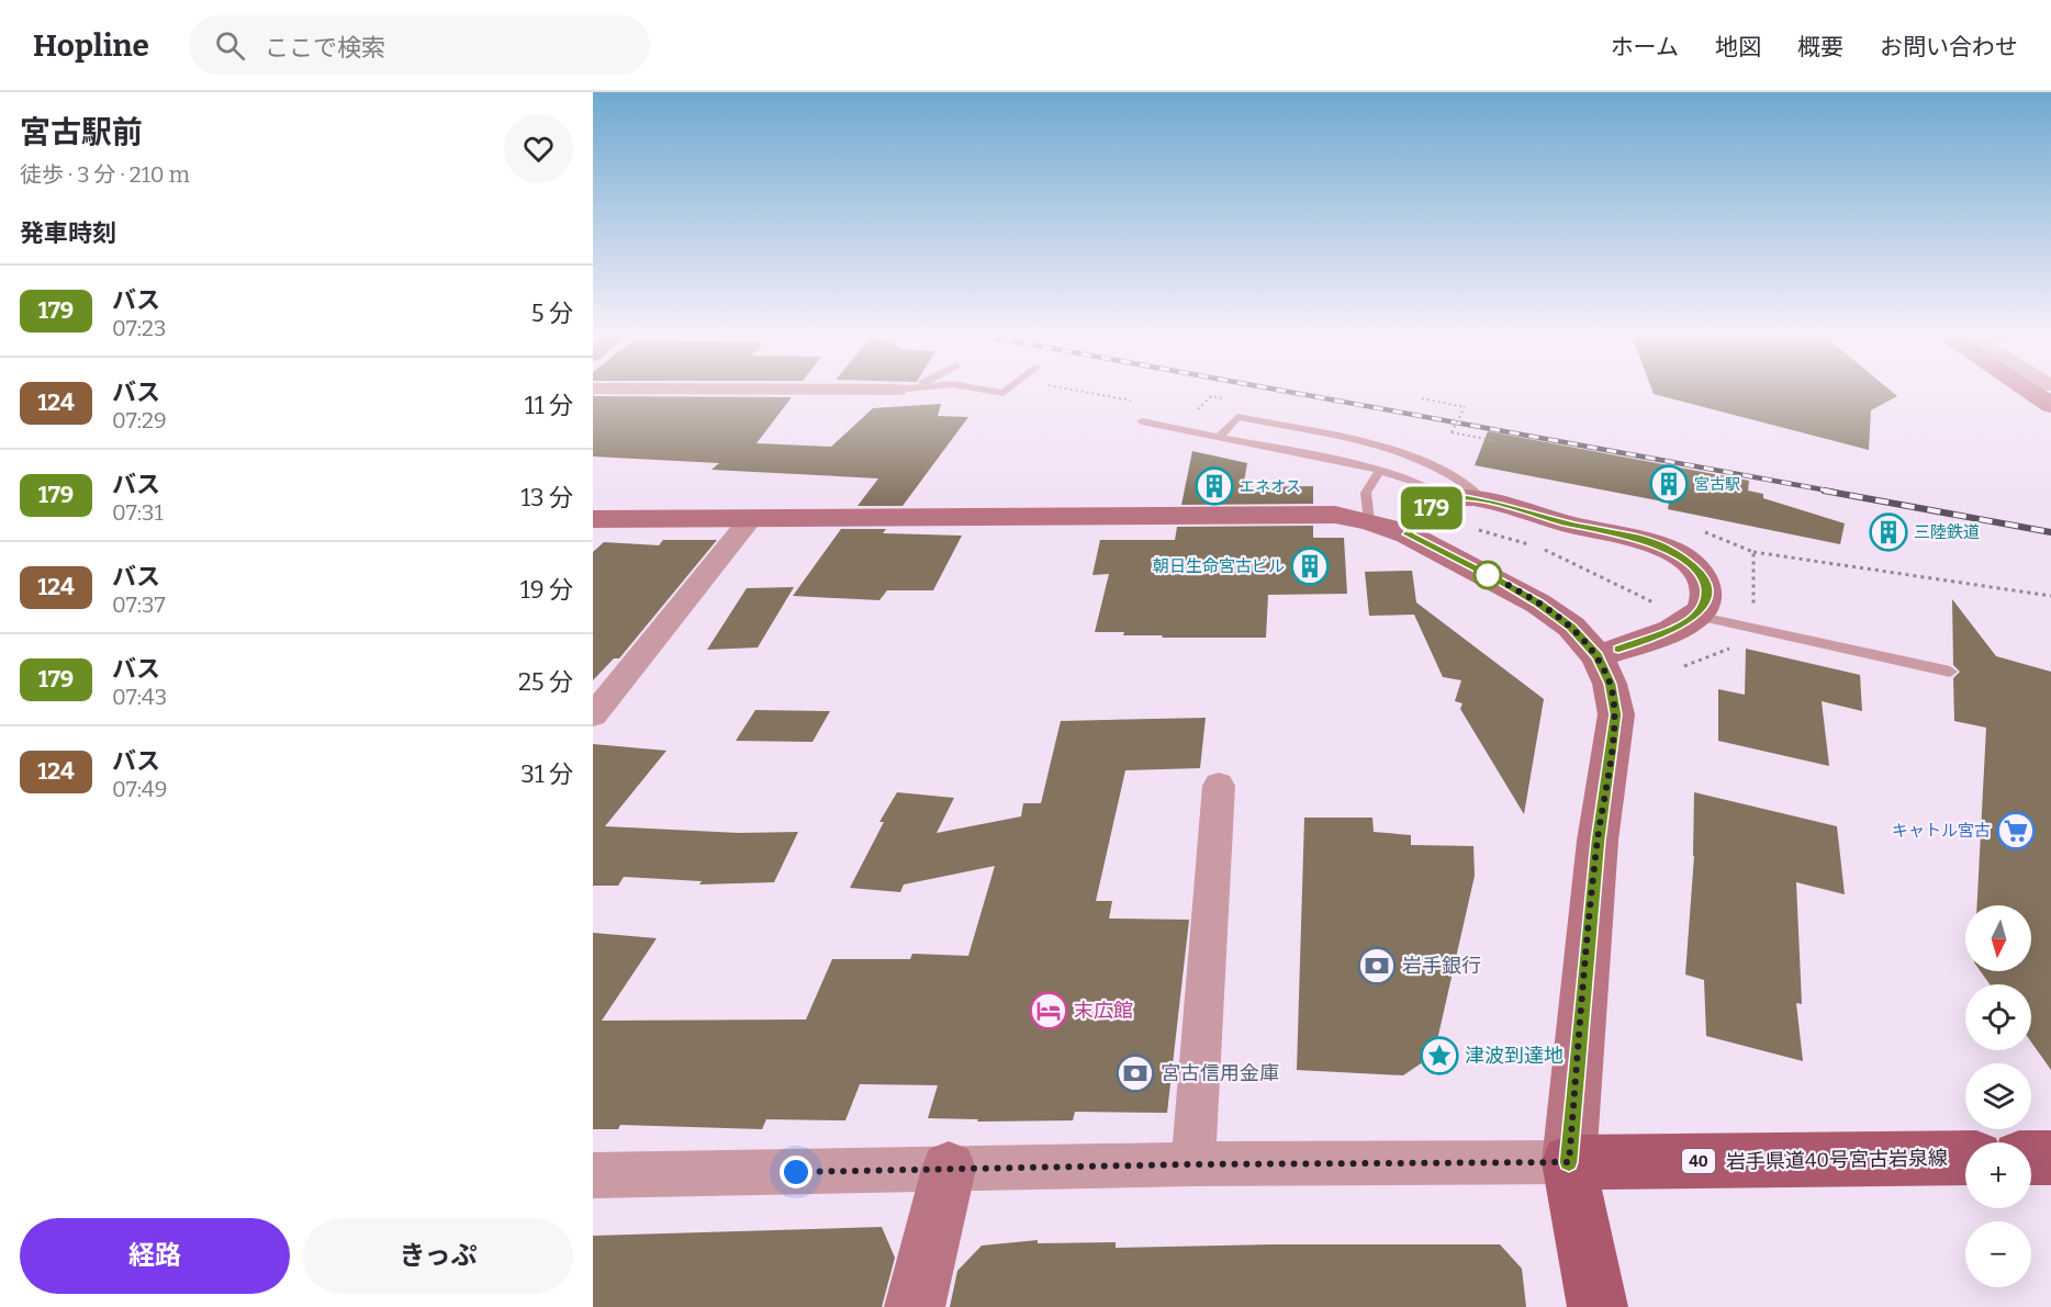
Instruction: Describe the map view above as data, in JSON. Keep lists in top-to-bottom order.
{
  "streets": {
    "main road": ["岩手県道40号宮古岩泉線", "40"]
  },
  "places": {
    "building": [
      "宮古駅",
      "エネオス",
      "三陸鉄道",
      "朝日生命宮古ビル"
    ],
    "supermarket": ["キャトル宮古"],
    "bank": ["岩手銀行", "宮古信用金庫"],
    "hotel": ["末広館"],
    "place": ["津波到達地"]
  },
  "lines": ["bus line 179"],
  "north": "bottom",
  "page": {
    "header": "Hopline",
    "search": "ここで検索",
    "nav": [
      "ホーム",
      "地図",
      "概要",
      "お問い合わせ"
    ],
    "heading": [
      ["宮古駅前", "徒歩 · 3 分 · 210 m"],
      "発車時刻"
    ],
    "on_map": "179",
    "list": [
      {
        "mark": "179",
        "name": "バス",
        "note": "07:23",
        "value": "5 分"
      },
      {
        "mark": "124",
        "name": "バス",
        "note": "07:29",
        "value": "11 分"
      },
      {
        "mark": "179",
        "name": "バス",
        "note": "07:31",
        "value": "13 分"
      },
      {
        "mark": "124",
        "name": "バス",
        "note": "07:37",
        "value": "19 分"
      },
      {
        "mark": "179",
        "name": "バス",
        "note": "07:43",
        "value": "25 分"
      },
      {
        "mark": "124",
        "name": "バス",
        "note": "07:49",
        "value": "31 分"
      }
    ],
    "map_buttons": ["+", "−"],
    "buttons": ["経路", "きっぷ"]
  }
}
